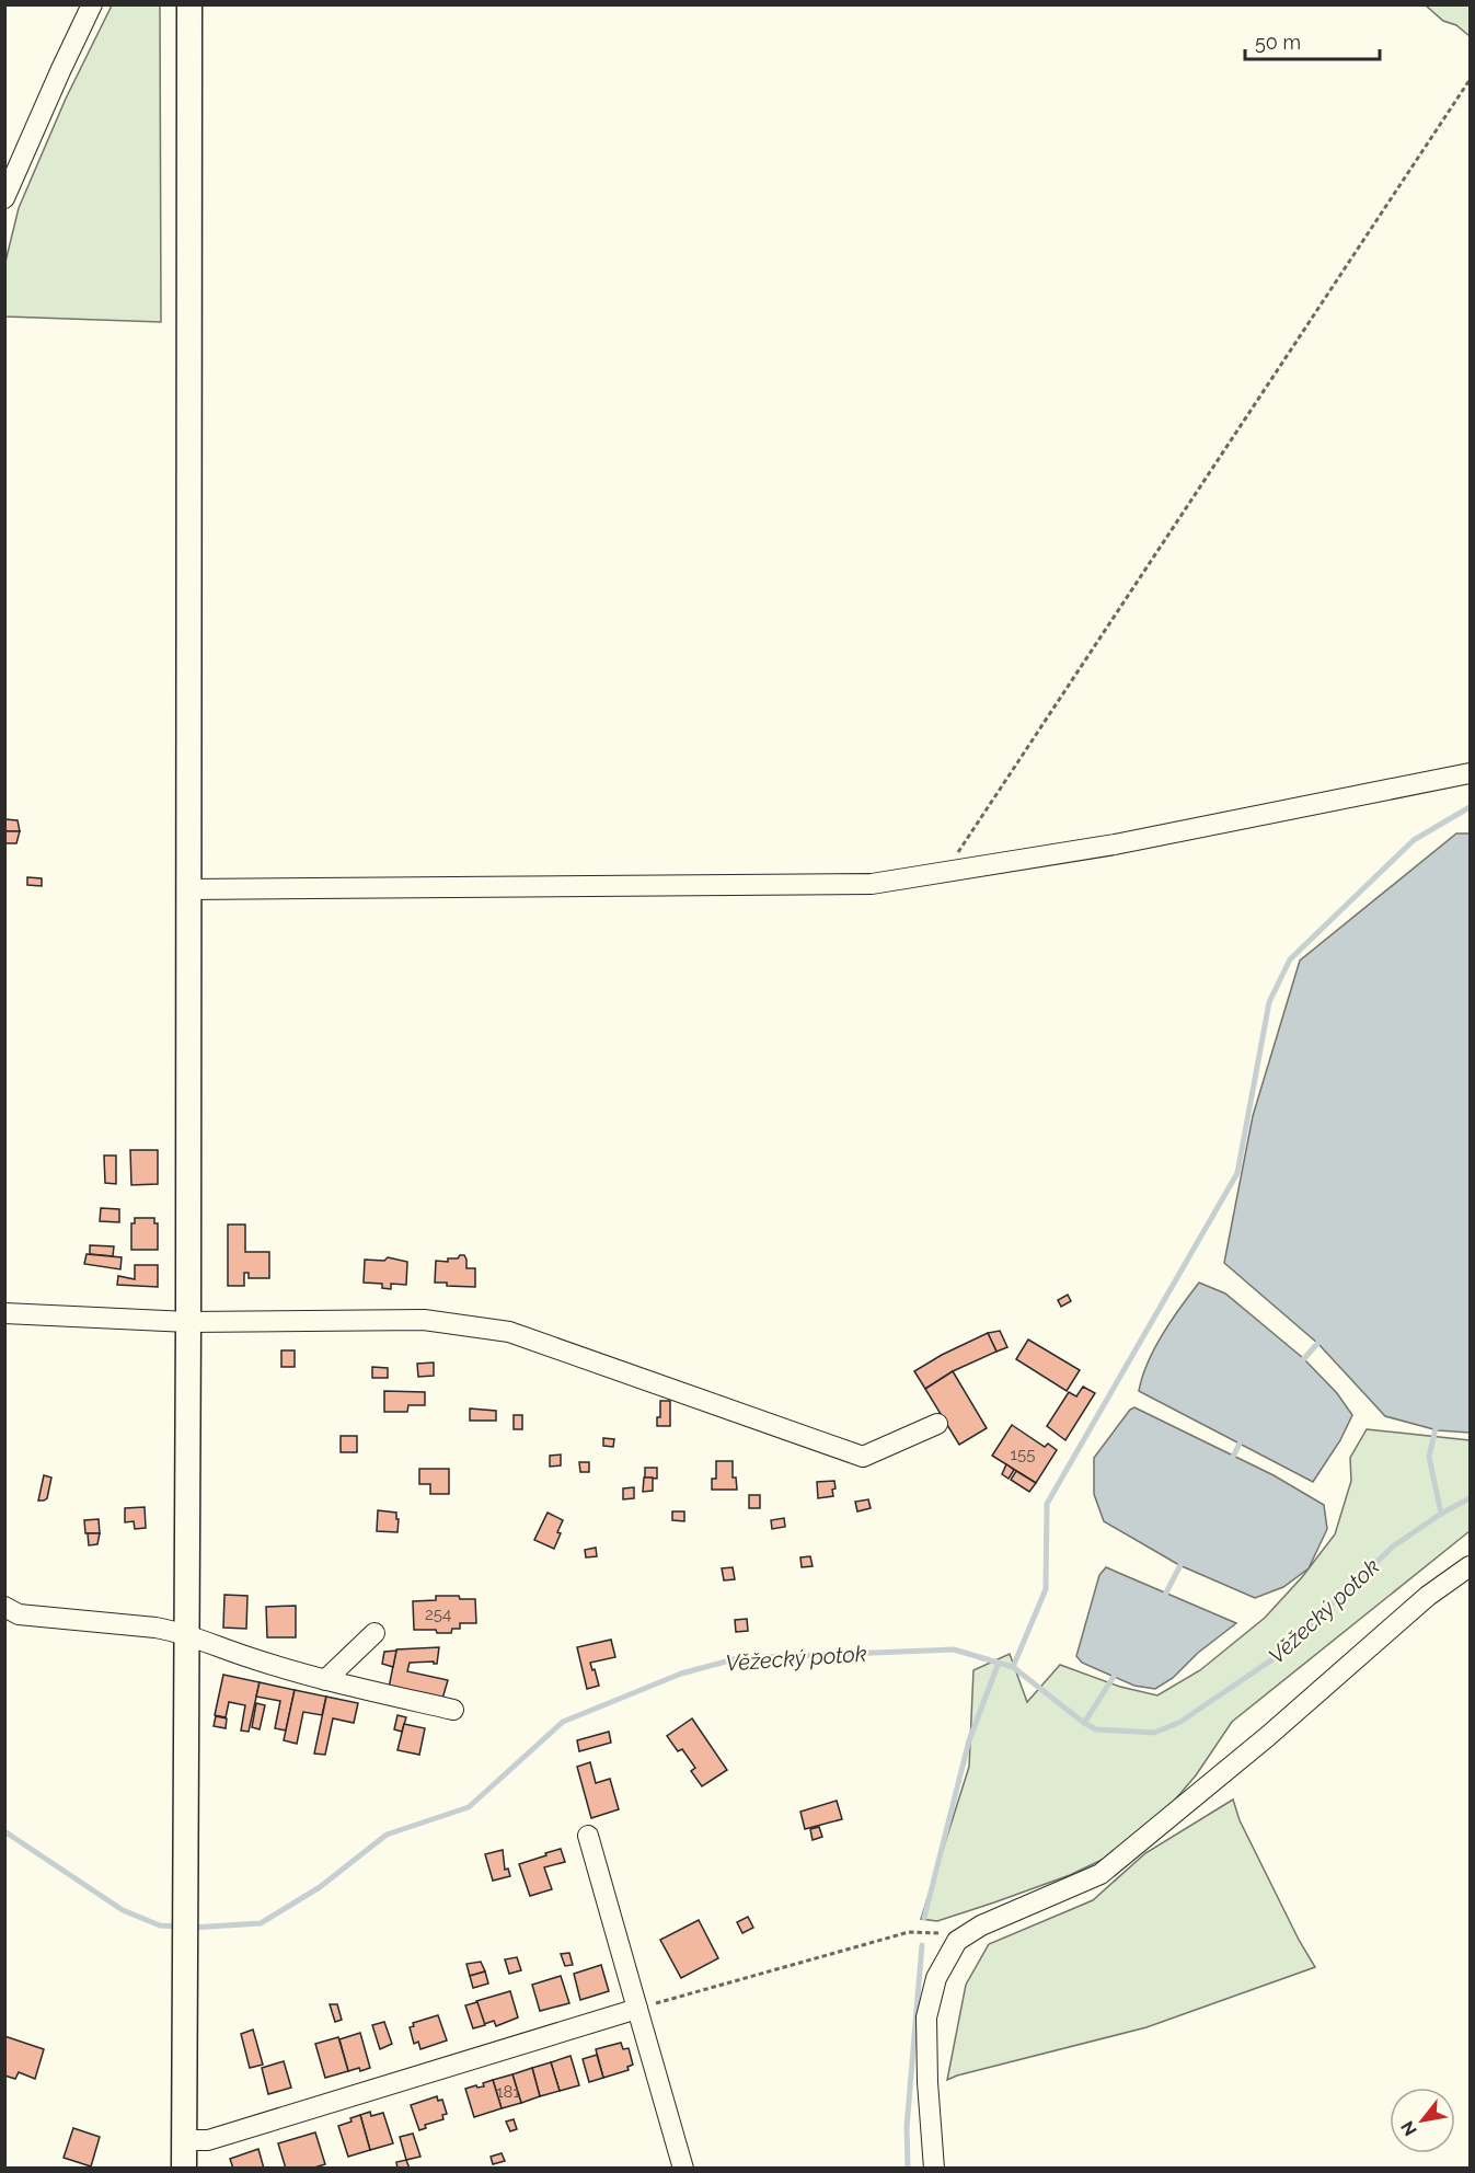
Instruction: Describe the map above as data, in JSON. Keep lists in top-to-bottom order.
{
  "water": ["Věžecký potok"],
  "house_numbers": ["155", "254", "181"],
  "scale_bar": "50 m",
  "north": "bottom left"
}
